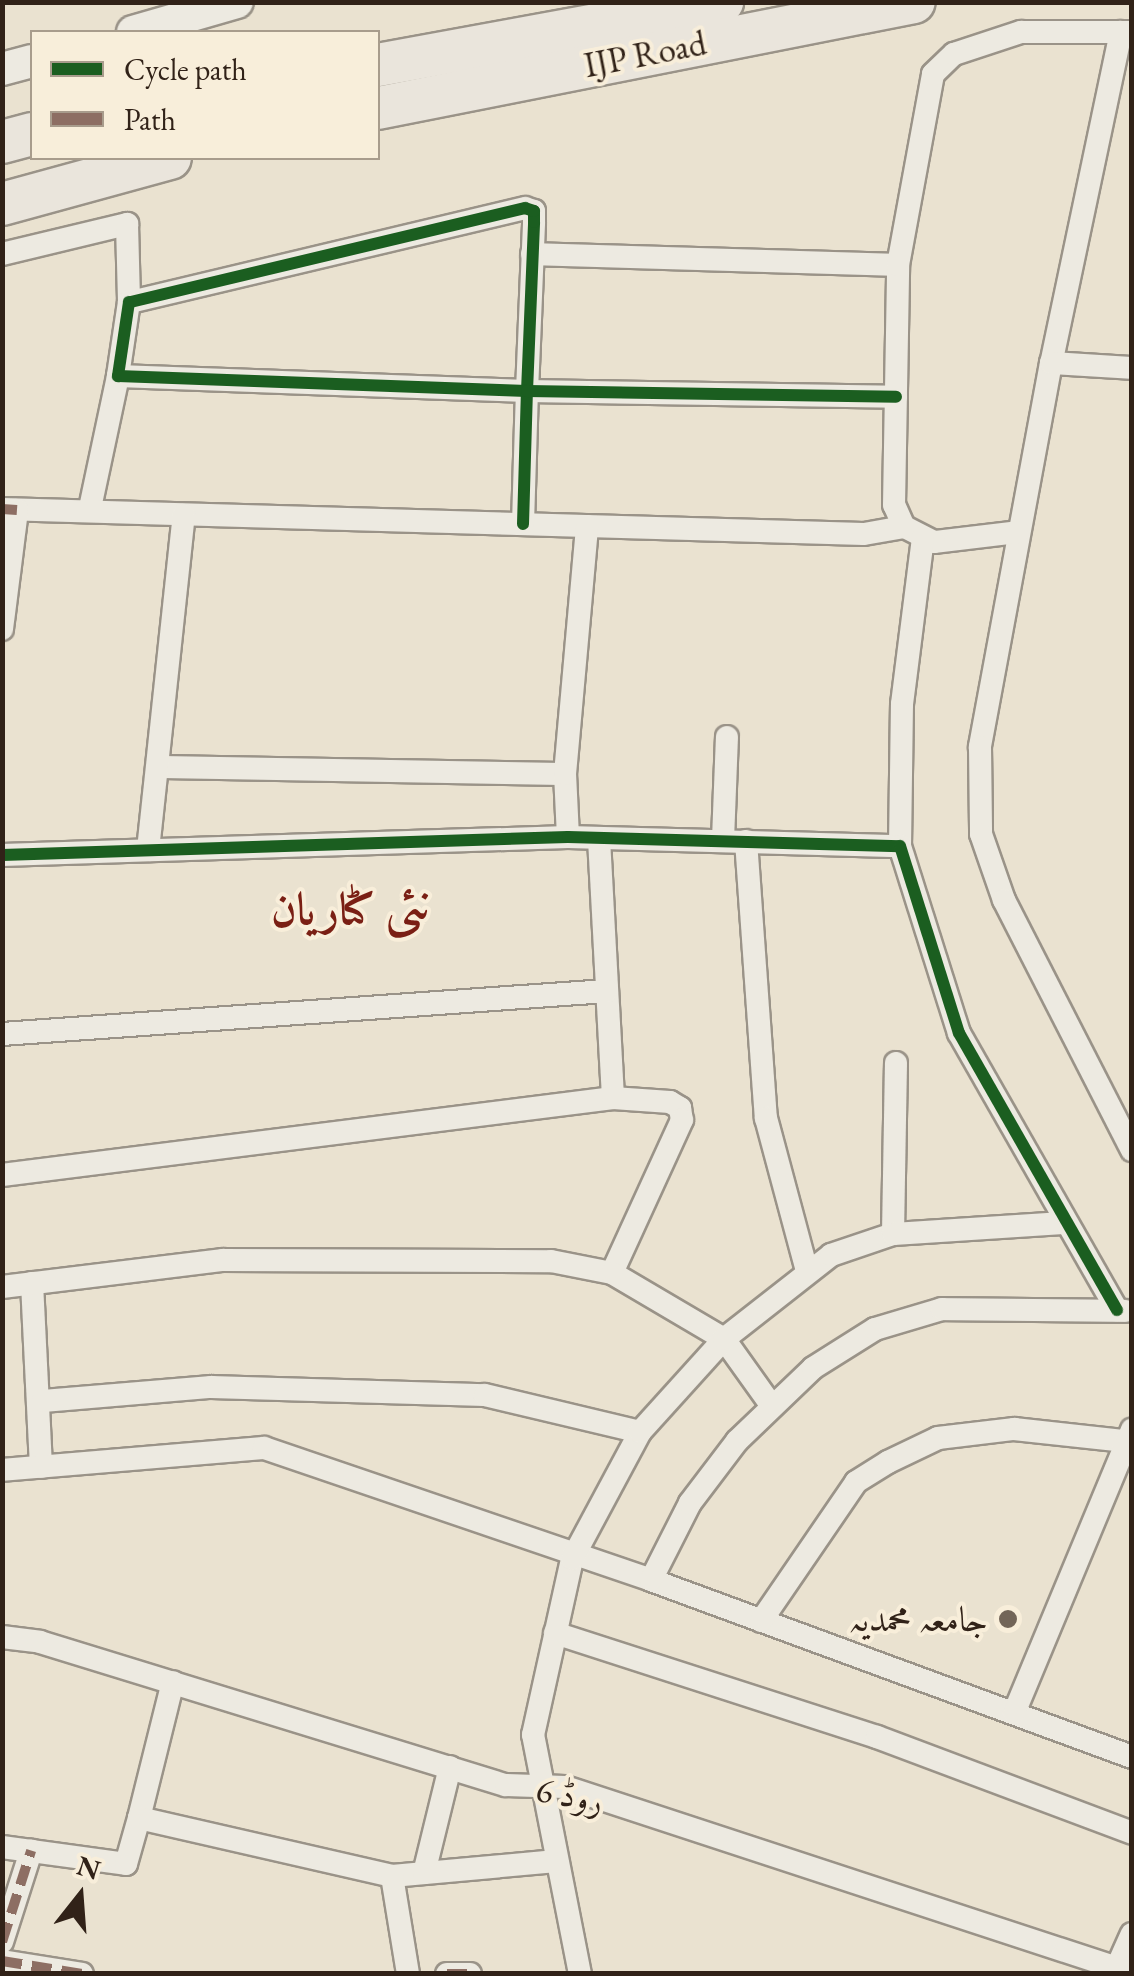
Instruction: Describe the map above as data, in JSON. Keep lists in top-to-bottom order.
{
  "streets": {
    "highway": ["IJP Road"],
    "street": ["روڈ 6"]
  },
  "districts": ["نئی کٹاریان"],
  "places": ["جامعہ محمدیہ"],
  "legend": ["Cycle path", "Path"],
  "north": "top"
}
